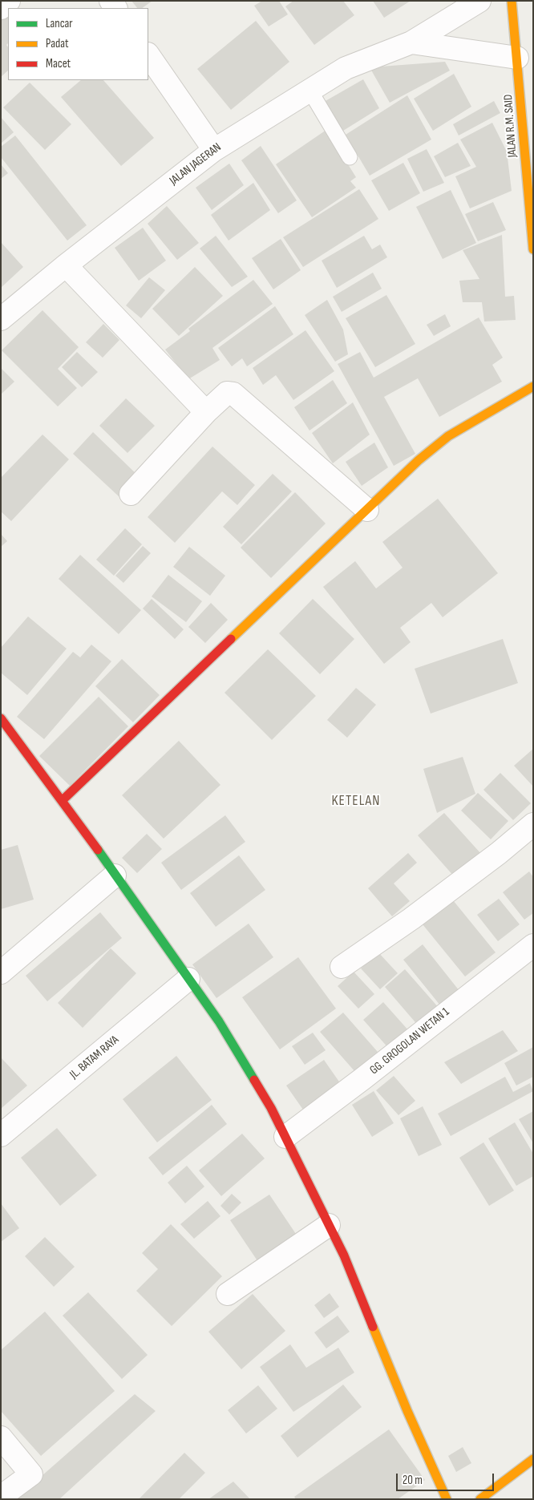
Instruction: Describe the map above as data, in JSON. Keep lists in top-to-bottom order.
{
  "streets": {
    "street": [
      "JALAN R.M. SAID",
      "JALAN JAGERAN",
      "GG. GROGOLAN WETAN 1",
      "JL. BATAM RAYA"
    ]
  },
  "crossings": [
    ["JALAN R.M. SAID", "JALAN JAGERAN"]
  ],
  "districts": ["KETELAN"],
  "legend": ["Lancar", "Padat", "Macet"],
  "scale_bar": "20 m"
}
